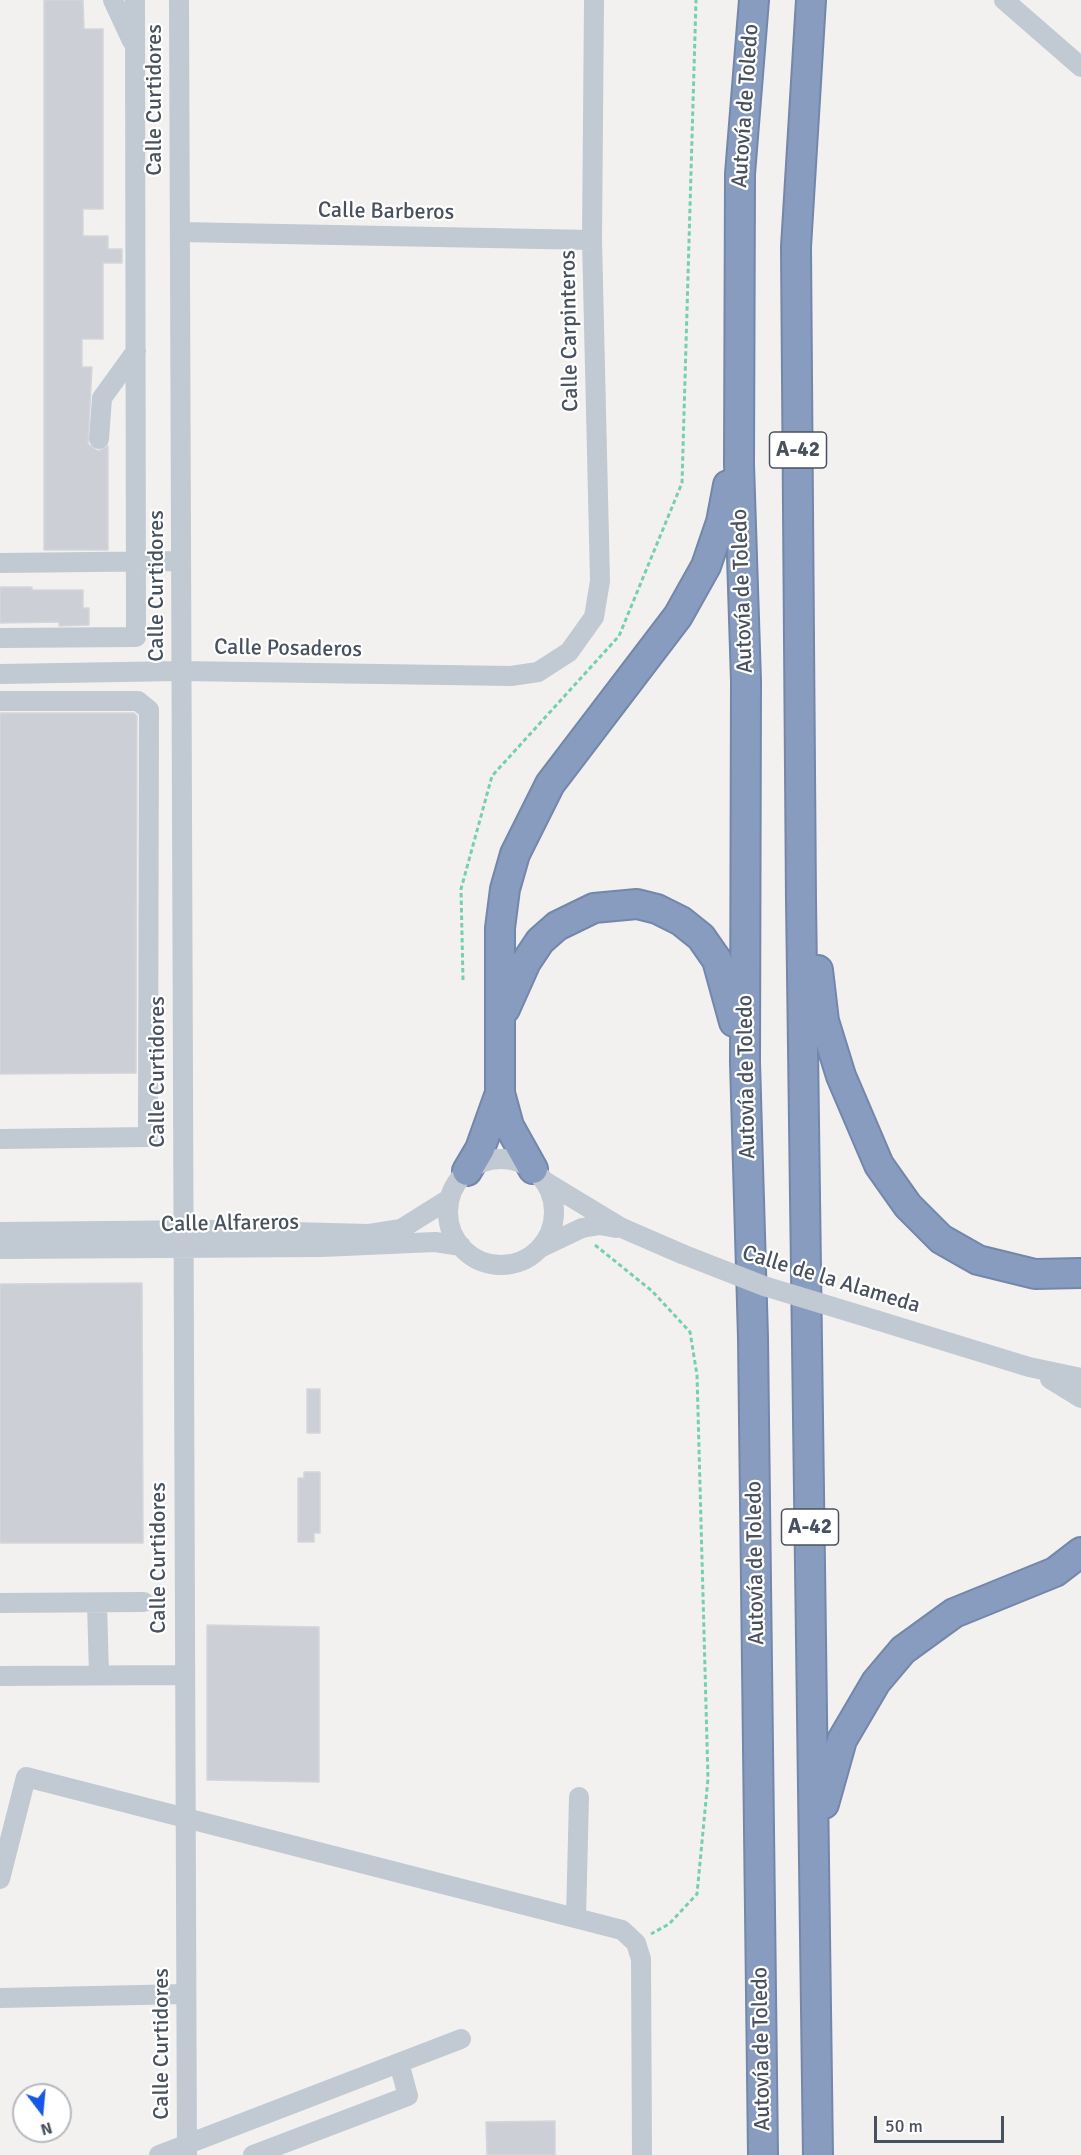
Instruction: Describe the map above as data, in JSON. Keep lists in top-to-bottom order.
{
  "streets": {
    "highway": ["Autovía de Toledo", "A-42"],
    "street": [
      "Calle Curtidores",
      "Calle Barberos",
      "Calle Carpinteros",
      "Calle Posaderos",
      "Calle Alfareros",
      "Calle de la Alameda"
    ]
  },
  "crossings": [
    ["Calle Curtidores", "Calle Barberos"],
    ["Calle Curtidores", "Calle Posaderos"],
    ["Calle Curtidores", "Calle Alfareros"],
    ["Calle Barberos", "Calle Carpinteros"],
    ["Calle Carpinteros", "Calle Posaderos"],
    ["Calle Alfareros", "Calle de la Alameda"]
  ],
  "scale_bar": "50 m",
  "north": "bottom"
}
